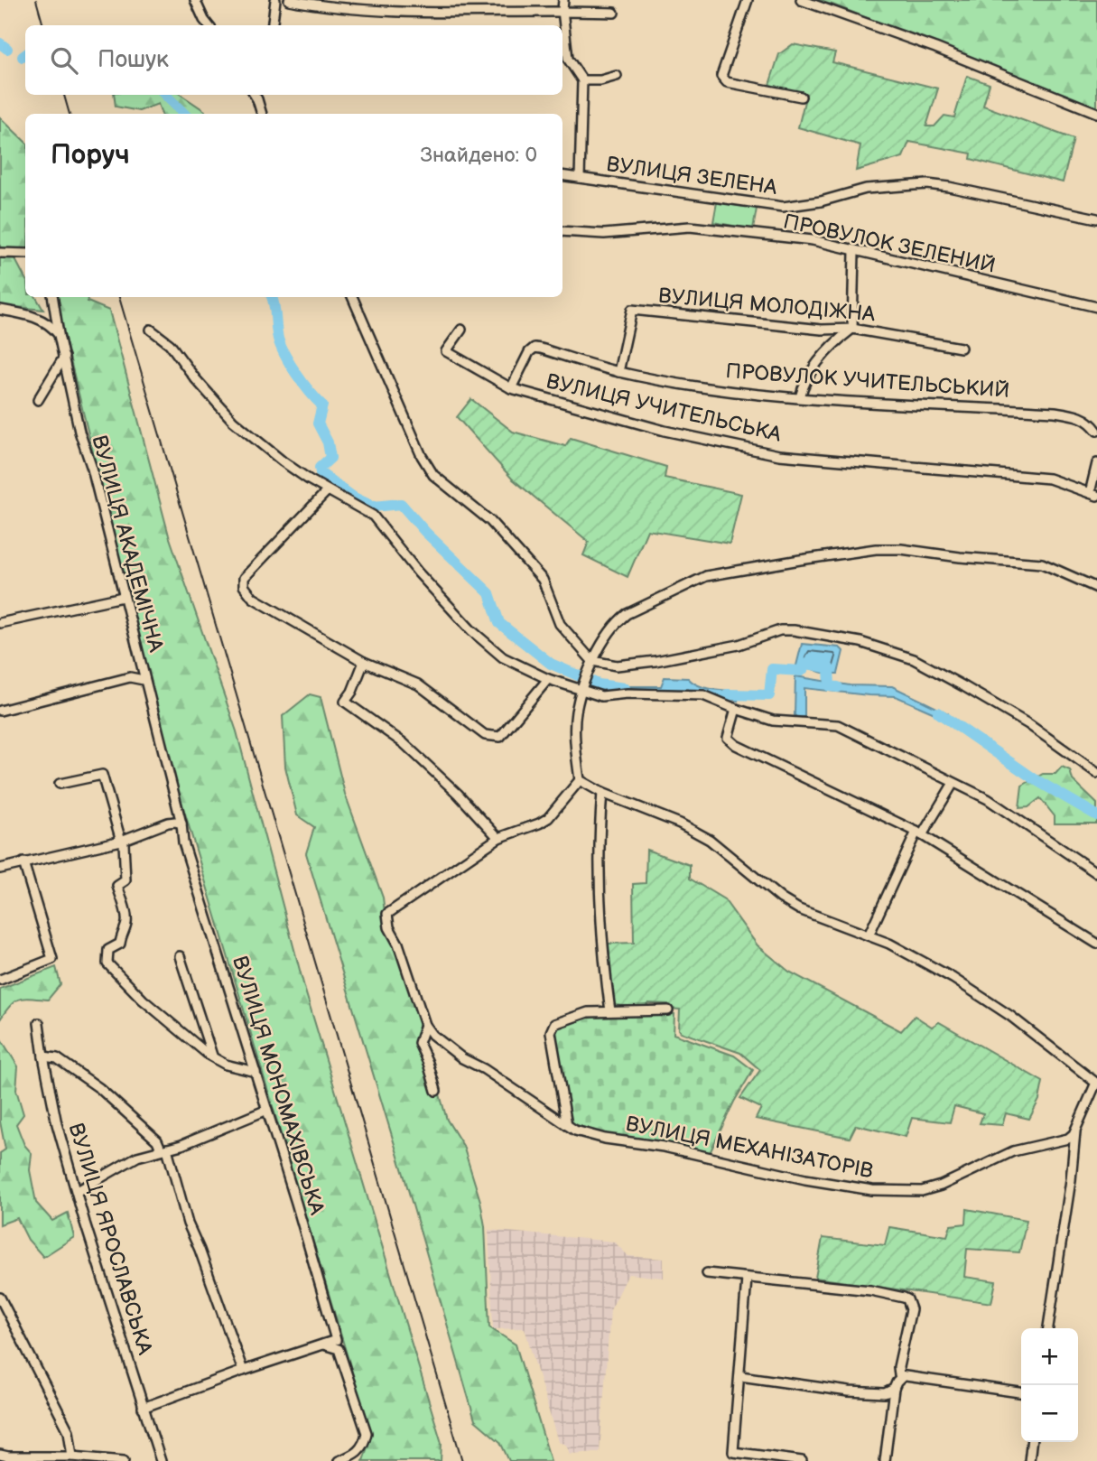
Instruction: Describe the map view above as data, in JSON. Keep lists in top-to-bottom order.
{
  "streets": {
    "street": [
      "ВУЛИЦЯ ЗЕЛЕНА",
      "ПРОВУЛОК ЗЕЛЕНИЙ",
      "ВУЛИЦЯ МОЛОДІЖНА",
      "ПРОВУЛОК УЧИТЕЛЬСЬКИЙ",
      "ВУЛИЦЯ УЧИТЕЛЬСЬКА",
      "ВУЛИЦЯ АКАДЕМІЧНА",
      "ВУЛИЦЯ МОНОМАХІВСЬКА",
      "ВУЛИЦЯ МЕХАНІЗАТОРІВ",
      "ВУЛИЦЯ ЯРОСЛАВСЬКА"
    ]
  },
  "crossings": [
    ["ВУЛИЦЯ МОЛОДІЖНА", "ПРОВУЛОК УЧИТЕЛЬСЬКИЙ"],
    ["ПРОВУЛОК УЧИТЕЛЬСЬКИЙ", "ВУЛИЦЯ УЧИТЕЛЬСЬКА"],
    ["ВУЛИЦЯ АКАДЕМІЧНА", "ВУЛИЦЯ МОНОМАХІВСЬКА"]
  ],
  "page": {
    "search": "Пошук",
    "heading": ["Поруч", "Знайдено: 0"],
    "map_buttons": ["+", "−"]
  }
}
